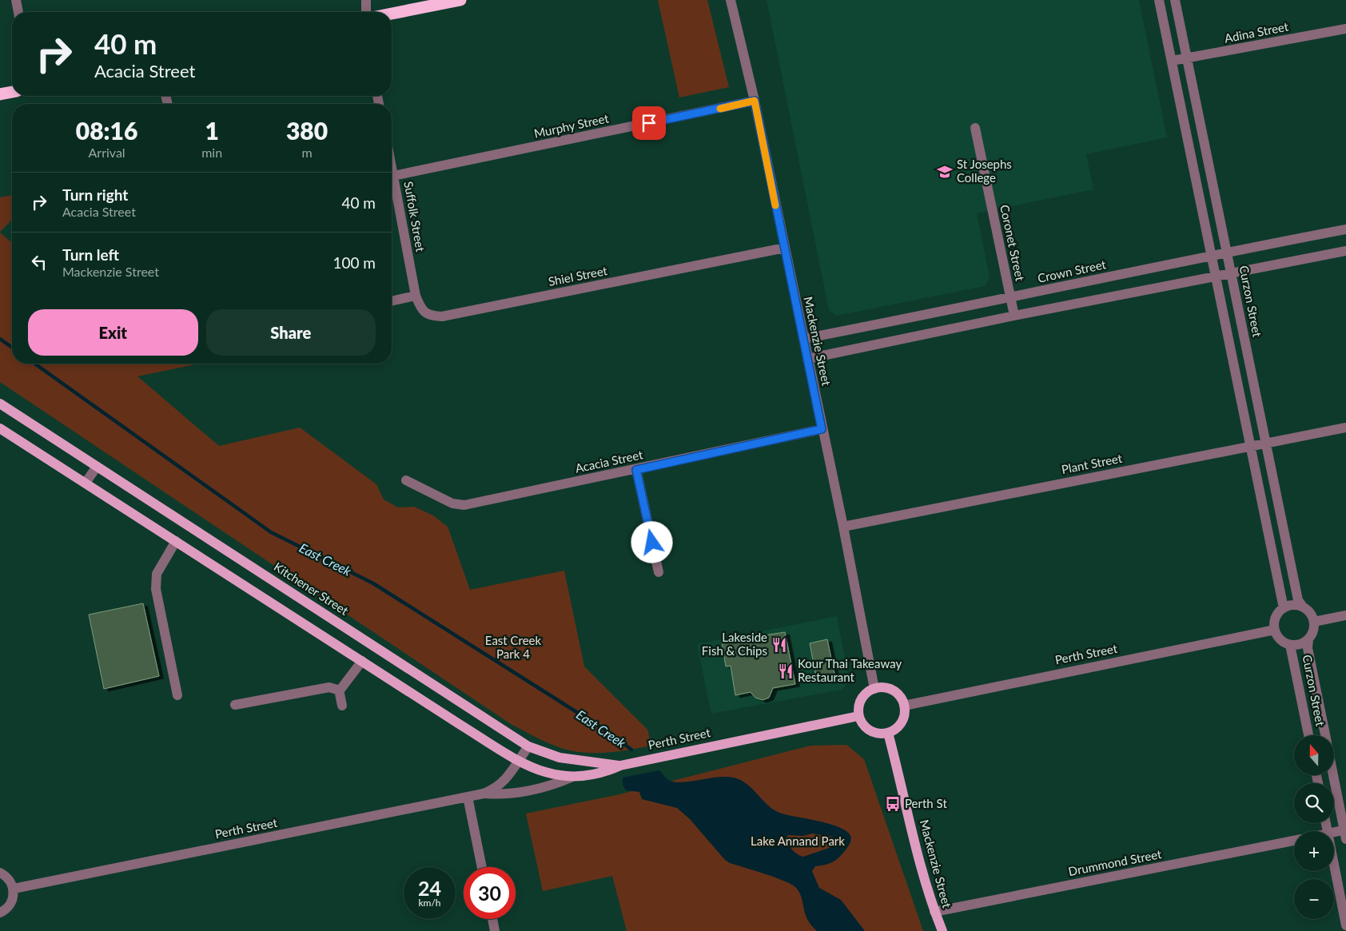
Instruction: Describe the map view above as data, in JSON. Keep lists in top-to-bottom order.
{
  "streets": {
    "main road": ["Mackenzie Street", "Kitchener Street", "Perth Street"],
    "street": [
      "Adina Street",
      "Murphy Street",
      "Suffolk Street",
      "Coronet Street",
      "Crown Street",
      "Shiel Street",
      "Curzon Street",
      "Acacia Street",
      "Plant Street",
      "Drummond Street"
    ]
  },
  "crossings": [
    ["Adina Street", "Curzon Street"],
    ["Murphy Street", "Suffolk Street"],
    ["Murphy Street", "Mackenzie Street"],
    ["Suffolk Street", "Shiel Street"],
    ["Coronet Street", "Crown Street"],
    ["Crown Street", "Curzon Street"],
    ["Crown Street", "Mackenzie Street"],
    ["Shiel Street", "Mackenzie Street"],
    ["Curzon Street", "Plant Street"],
    ["Curzon Street", "Perth Street"],
    ["Mackenzie Street", "Acacia Street"],
    ["Mackenzie Street", "Plant Street"],
    ["Mackenzie Street", "Perth Street"],
    ["Mackenzie Street", "Drummond Street"],
    ["Kitchener Street", "Perth Street"]
  ],
  "water": ["East Creek"],
  "parks": ["East Creek Park 4", "Lake Annand Park"],
  "places": {
    "school or university": ["St Josephs College"],
    "restaurant": ["Lakeside Fish & Chips", "Kour Thai Takeaway Restaurant"],
    "bus stop": ["Perth St"]
  },
  "north": "top",
  "page": {
    "turn": ["40 m", "Acacia Street"],
    "eta": [
      "08:16",
      "Arrival",
      "1",
      "min",
      "380",
      "m"
    ],
    "list": [
      {
        "name": "Turn right",
        "note": "Acacia Street",
        "value": "40 m"
      },
      {
        "name": "Turn left",
        "note": "Mackenzie Street",
        "value": "100 m"
      }
    ],
    "buttons": ["Exit", "Share"],
    "map_buttons": ["+", "−"],
    "speed": "24 km/h",
    "limit": "30"
  }
}
